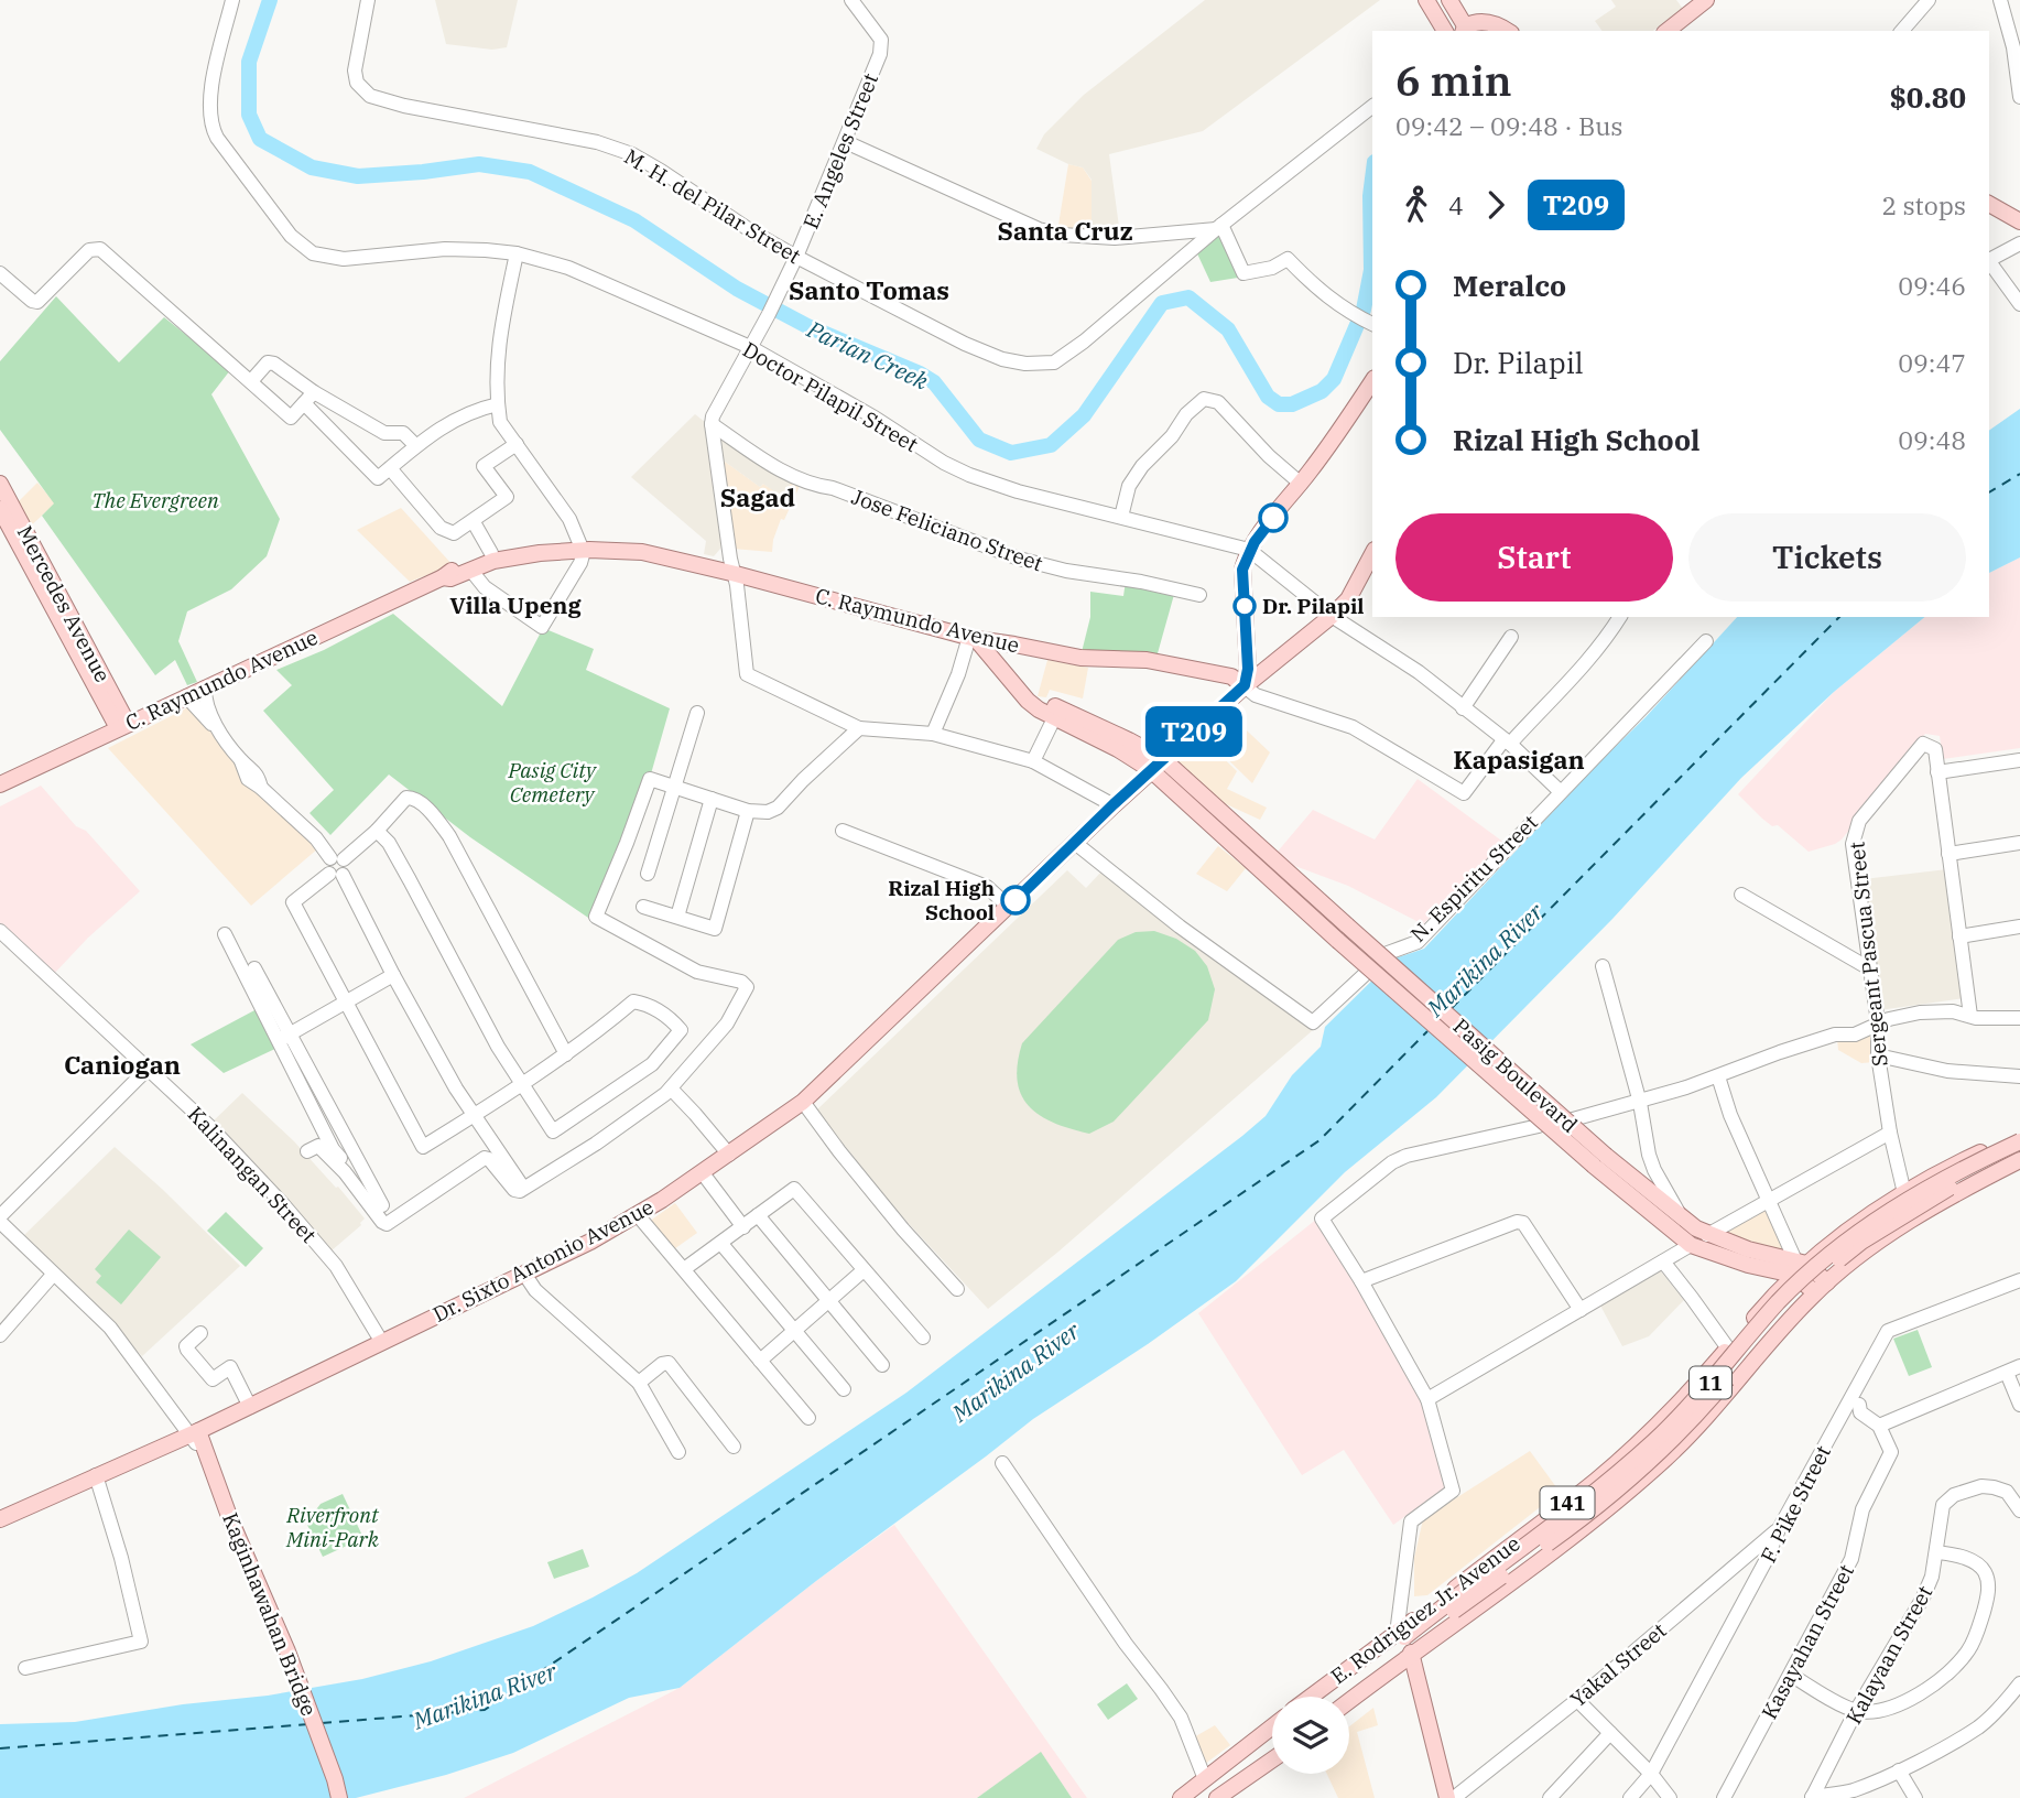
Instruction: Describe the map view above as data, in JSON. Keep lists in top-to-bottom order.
{
  "streets": {
    "main road": [
      "Mercedes Avenue",
      "C. Raymundo Avenue",
      "Pasig Boulevard",
      "Dr. Sixto Antonio Avenue",
      "11",
      "141",
      "E. Rodriguez Jr. Avenue",
      "Kaginhawahan Bridge"
    ],
    "street": [
      "E. Angeles Street",
      "M. H. del Pilar Street",
      "Doctor Pilapil Street",
      "Jose Feliciano Street",
      "N. Espiritu Street",
      "Sergeant Pascua Street",
      "Kalinangan Street",
      "F. Pike Street",
      "Kasayahan Street",
      "Kalayaan Street",
      "Yakal Street"
    ]
  },
  "crossings": [
    ["E. Angeles Street", "M. H. del Pilar Street"],
    ["E. Angeles Street", "Doctor Pilapil Street"],
    ["E. Angeles Street", "Jose Feliciano Street"],
    ["Doctor Pilapil Street", "N. Espiritu Street"],
    ["Doctor Pilapil Street", "Dr. Sixto Antonio Avenue"],
    ["Mercedes Avenue", "C. Raymundo Avenue"],
    ["C. Raymundo Avenue", "Dr. Sixto Antonio Avenue"],
    ["N. Espiritu Street", "Dr. Sixto Antonio Avenue"],
    ["Sergeant Pascua Street", "E. Rodriguez Jr. Avenue"],
    ["Pasig Boulevard", "Dr. Sixto Antonio Avenue"],
    ["Pasig Boulevard", "E. Rodriguez Jr. Avenue"],
    ["Kalinangan Street", "Dr. Sixto Antonio Avenue"],
    ["Dr. Sixto Antonio Avenue", "Kaginhawahan Bridge"],
    ["11", "E. Rodriguez Jr. Avenue"],
    ["F. Pike Street", "Yakal Street"]
  ],
  "districts": [
    "Santa Cruz",
    "Santo Tomas",
    "Sagad",
    "Villa Upeng",
    "Kapasigan",
    "Caniogan"
  ],
  "water": ["Parian Creek", "Marikina River"],
  "parks": ["The Evergreen", "Pasig City Cemetery", "Riverfront Mini-Park"],
  "places": ["Dr. Pilapil", "Rizal High School"],
  "lines": ["bus line T209"],
  "page": {
    "on_map": "T209",
    "heading": ["6 min", "09:42 – 09:48 · Bus", "$0.80"],
    "legs": ["4", "T209", "2 stops"],
    "list": [
      {
        "name": "Meralco",
        "value": "09:46"
      },
      {
        "name": "Dr. Pilapil",
        "value": "09:47"
      },
      {
        "name": "Rizal High School",
        "value": "09:48"
      }
    ],
    "buttons": ["Start", "Tickets"]
  }
}
